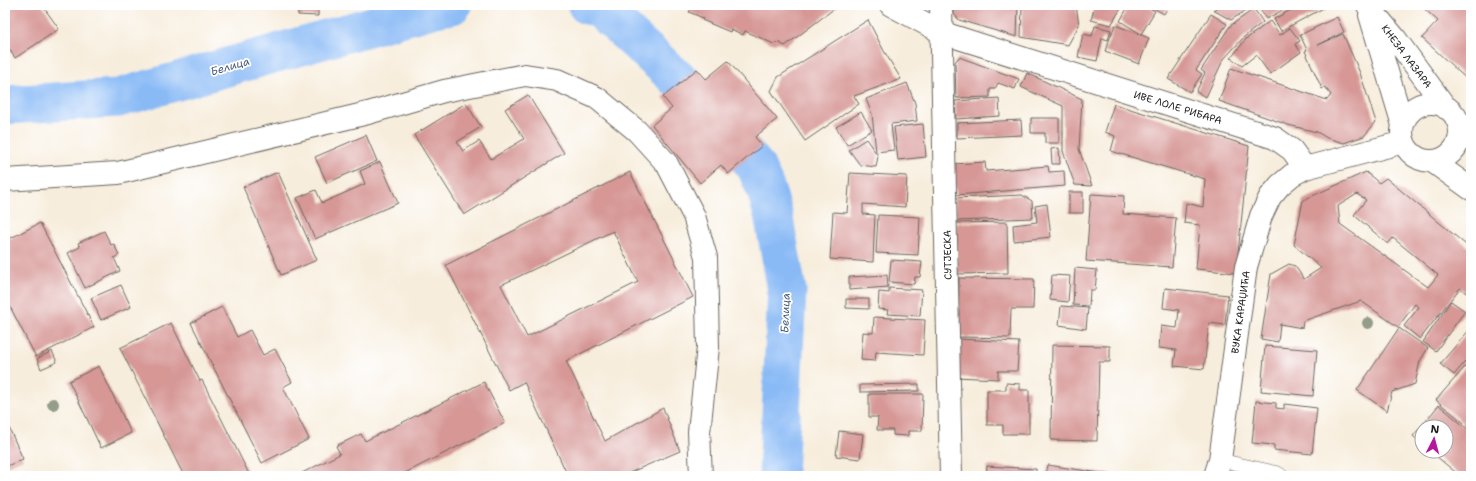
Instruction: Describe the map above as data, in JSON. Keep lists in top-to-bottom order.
{
  "streets": {
    "street": [
      "КНЕЗА ЛАЗАРА",
      "ИВЕ ЛОЛЕ РИБАРА",
      "СУТЈЕСКА",
      "ВУКА КАРАЏИЋА"
    ]
  },
  "crossings": [
    ["ИВЕ ЛОЛЕ РИБАРА", "СУТЈЕСКА"],
    ["ИВЕ ЛОЛЕ РИБАРА", "ВУКА КАРАЏИЋА"]
  ],
  "water": ["Белица"],
  "north": "top"
}
